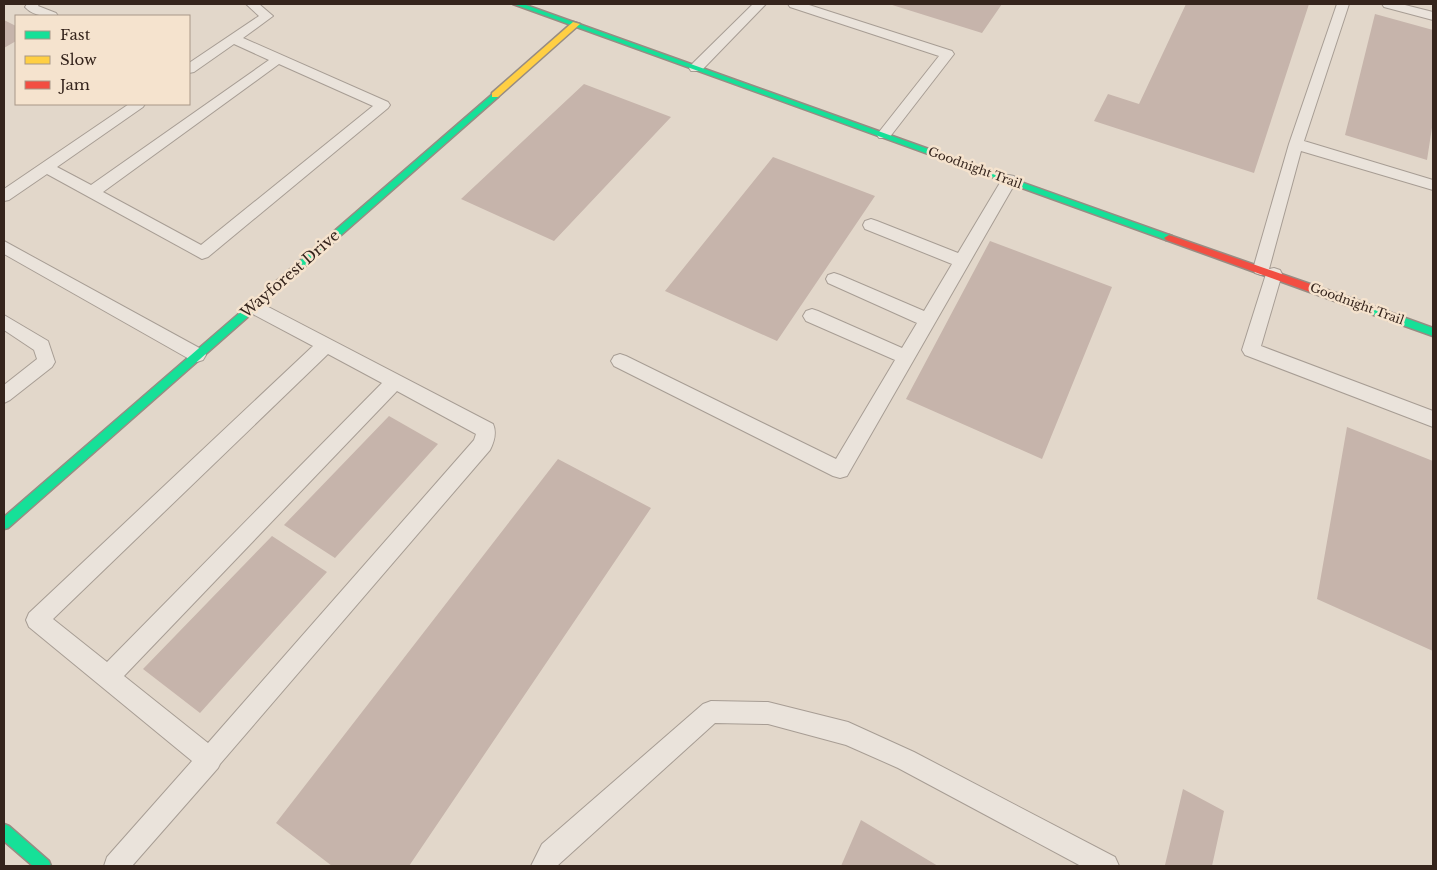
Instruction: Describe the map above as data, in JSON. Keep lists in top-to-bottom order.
{
  "streets": {
    "street": ["Goodnight Trail", "Wayforest Drive"]
  },
  "crossings": [
    ["Goodnight Trail", "Wayforest Drive"]
  ],
  "legend": ["Fast", "Slow", "Jam"]
}
